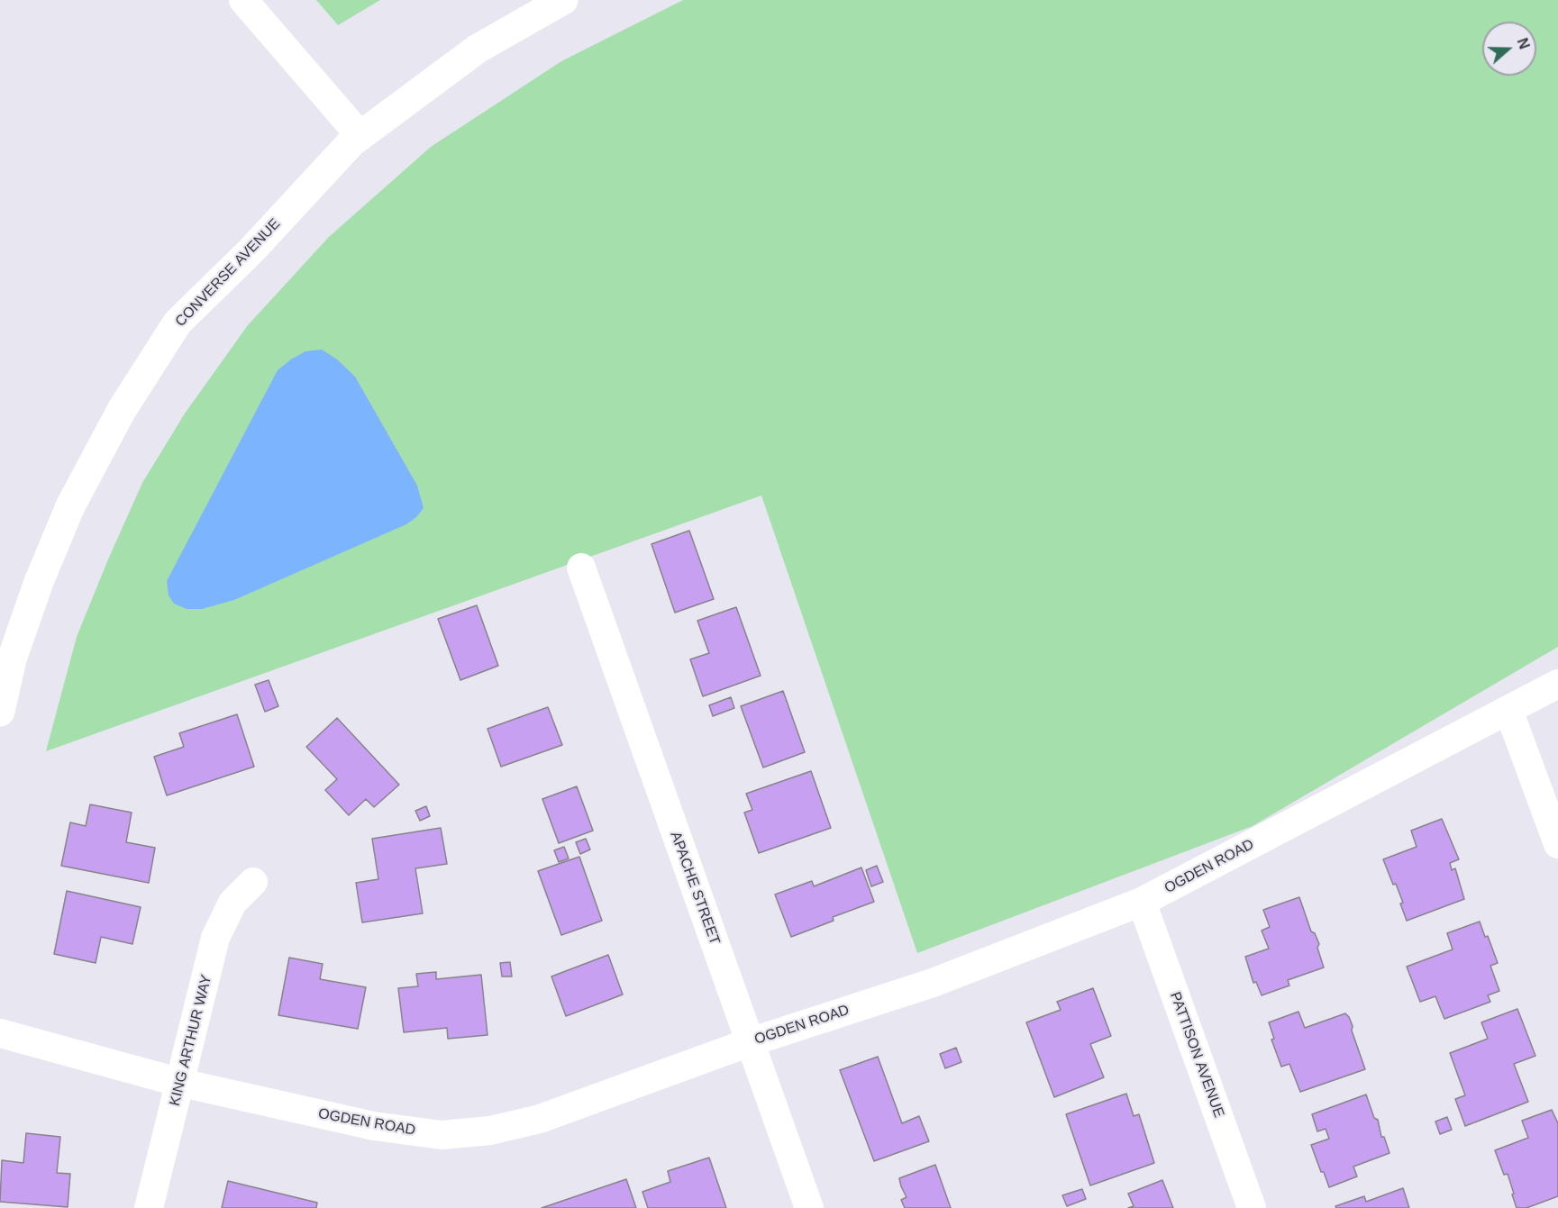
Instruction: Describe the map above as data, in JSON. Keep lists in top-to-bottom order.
{
  "streets": {
    "main road": ["CONVERSE AVENUE"],
    "street": [
      "OGDEN ROAD",
      "APACHE STREET",
      "KING ARTHUR WAY",
      "PATTISON AVENUE"
    ]
  },
  "crossings": [
    ["OGDEN ROAD", "APACHE STREET"],
    ["OGDEN ROAD", "KING ARTHUR WAY"],
    ["OGDEN ROAD", "PATTISON AVENUE"]
  ],
  "north": "right"
}
